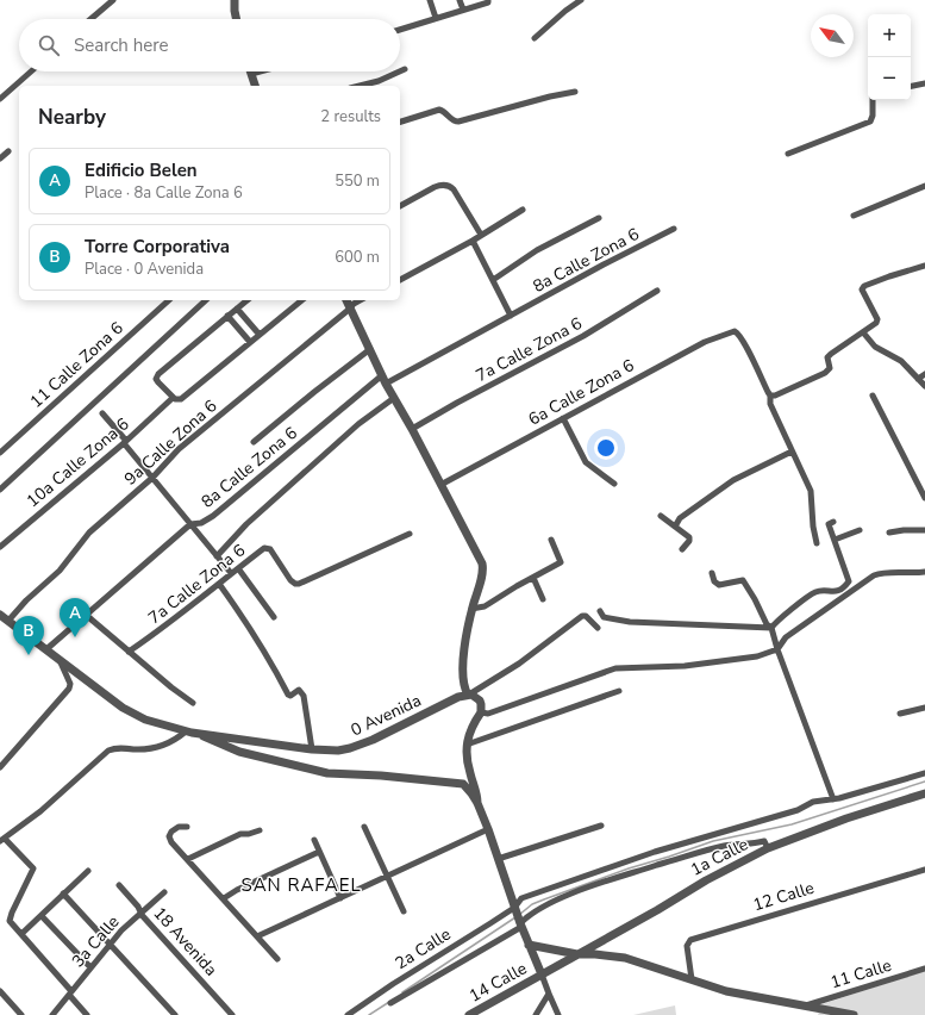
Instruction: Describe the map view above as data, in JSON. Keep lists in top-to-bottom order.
{
  "streets": {
    "street": [
      "8a Calle Zona 6",
      "7a Calle Zona 6",
      "11 Calle Zona 6",
      "6a Calle Zona 6",
      "9a Calle Zona 6",
      "10a Calle Zona 6",
      "0 Avenida",
      "1a Calle",
      "12 Calle",
      "3a Calle",
      "18 Avenida",
      "2a Calle",
      "11 Calle",
      "14 Calle"
    ]
  },
  "crossings": [
    ["8a Calle Zona 6", "0 Avenida"],
    ["9a Calle Zona 6", "0 Avenida"],
    ["0 Avenida", "1a Calle"],
    ["0 Avenida", "2a Calle"],
    ["0 Avenida", "14 Calle"],
    ["1a Calle", "14 Calle"],
    ["3a Calle", "18 Avenida"]
  ],
  "districts": ["SAN RAFAEL"],
  "north": "top left",
  "page": {
    "map_buttons": ["+", "−"],
    "search": "Search here",
    "heading": ["Nearby", "2 results"],
    "list": [
      {
        "mark": "A",
        "name": "Edificio Belen",
        "note": "Place · 8a Calle Zona 6",
        "value": "550 m"
      },
      {
        "mark": "B",
        "name": "Torre Corporativa",
        "note": "Place · 0 Avenida",
        "value": "600 m"
      }
    ],
    "pins": ["A", "B"]
  }
}
